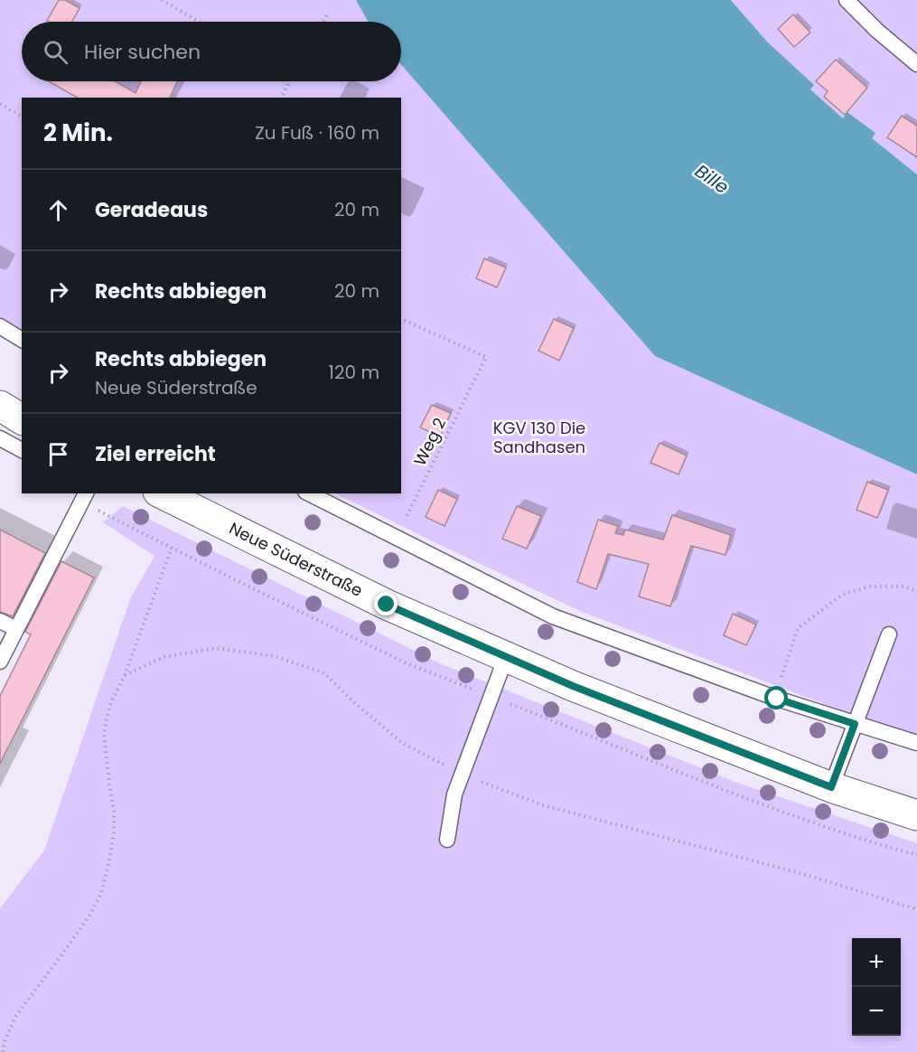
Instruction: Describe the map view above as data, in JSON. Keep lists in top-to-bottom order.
{
  "streets": {
    "street": ["Neue Süderstraße"],
    "path": ["Weg 2"]
  },
  "water": ["Bille"],
  "parks": ["KGV 130 Die Sandhasen"],
  "page": {
    "search": "Hier suchen",
    "heading": ["2 Min.", "Zu Fuß · 160 m"],
    "list": [
      ["Geradeaus", "20 m"],
      ["Rechts abbiegen", "20 m"],
      ["Rechts abbiegen", "Neue Süderstraße", "120 m"],
      "Ziel erreicht"
    ],
    "map_buttons": ["+", "−"]
  }
}
